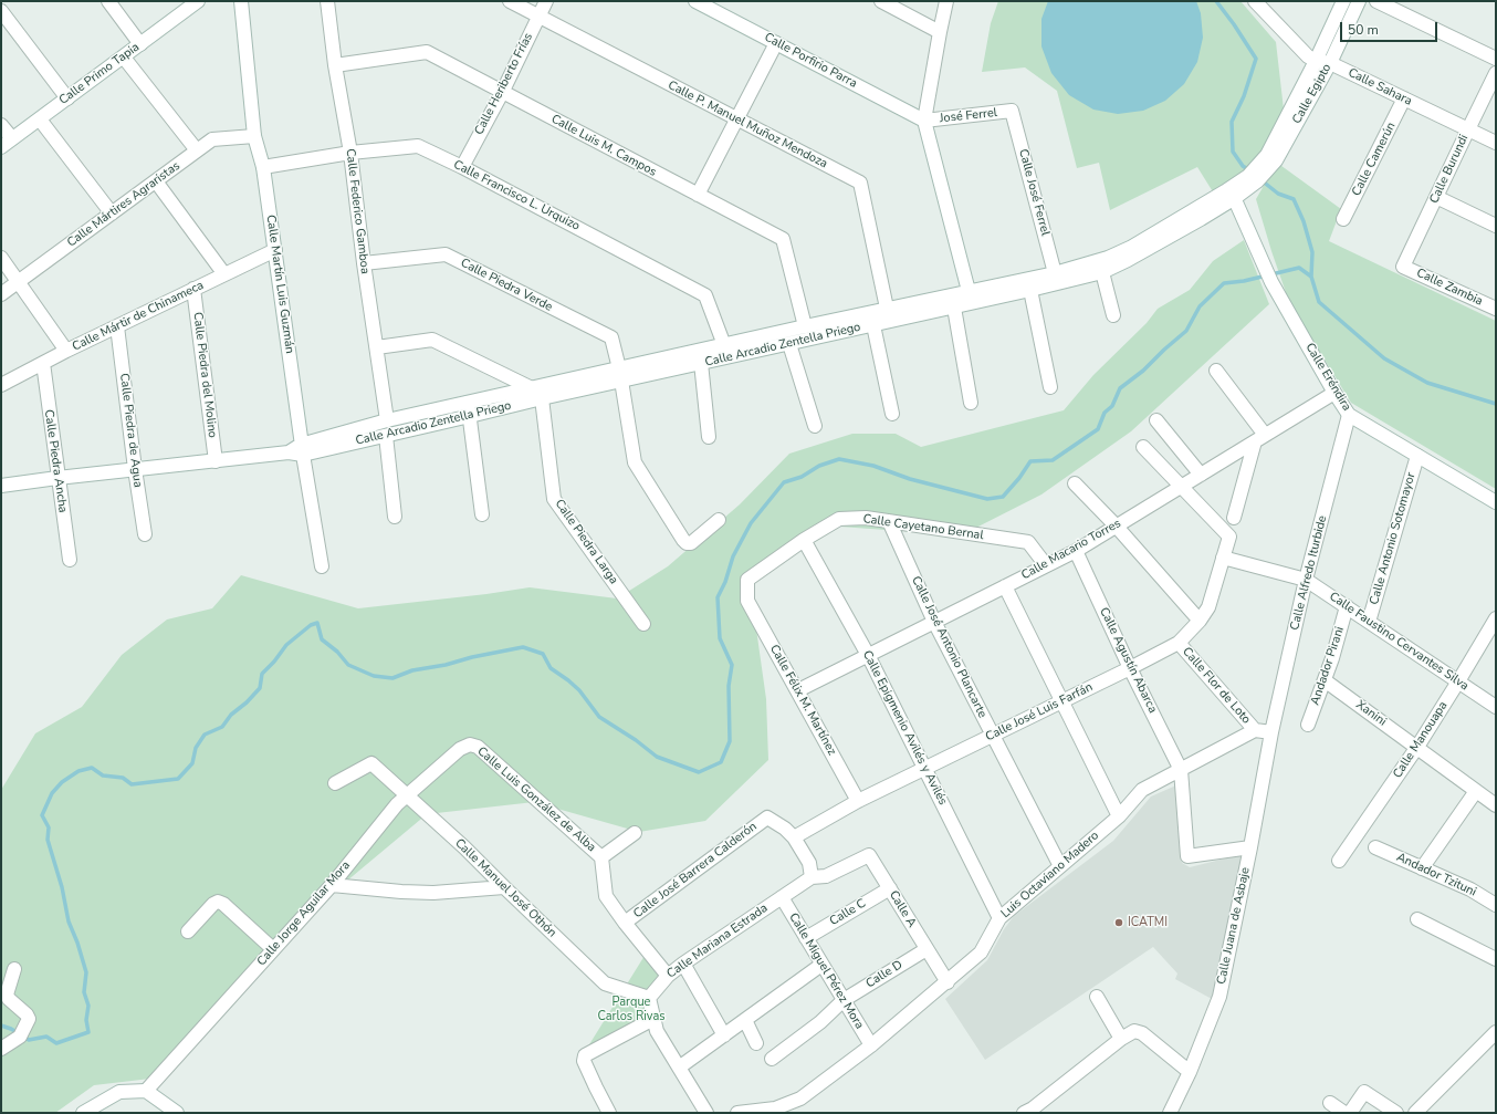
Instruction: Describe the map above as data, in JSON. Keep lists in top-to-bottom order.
{
  "streets": {
    "street": [
      "Calle Porfirio Parra",
      "Calle Primo Tapia",
      "Calle Heriberto Frías",
      "Calle Sahara",
      "Calle Egipto",
      "José Ferrel",
      "Calle P. Manuel Muñoz Mendoza",
      "Calle Luis M. Campos",
      "Calle Camerún",
      "Calle Burundi",
      "Calle José Ferrel",
      "Calle Francisco L. Urquizo",
      "Calle Mártires Agraristas",
      "Calle Federico Gamboa",
      "Calle Martín Luis Guzmán",
      "Calle Piedra Verde",
      "Calle Zambia",
      "Calle Mártir de Chinameca",
      "Calle Arcadio Zentella Priego",
      "Calle Piedra del Molino",
      "Calle Eréndira",
      "Calle Piedra de Agua",
      "Calle Piedra Ancha",
      "Calle Cayetano Bernal",
      "Calle Antonio Sotomayor",
      "Calle Piedra Larga",
      "Calle Macario Torres",
      "Calle Alfredo Iturbide",
      "Calle Faustino Cervantes Silva",
      "Calle José Antonio Plancarte",
      "Calle Agustín Abarca",
      "Andador Pirani",
      "Calle Flor de Loto",
      "Calle Félix M. Martínez",
      "Calle José Luis Farfán",
      "Xanini",
      "Calle Epigmenio Avilés y Avilés",
      "Calle Manouapa",
      "Calle Luis González de Alba",
      "Calle José Barrera Calderón",
      "Luis Octaviano Madero",
      "Andador Tzituni",
      "Calle Manuel José Othón",
      "Calle A",
      "Calle C",
      "Calle Jorge Aguilar Mora",
      "Calle Juana de Asbaje",
      "Calle Mariana Estrada",
      "Calle Miguel Pérez Mora",
      "Calle D"
    ]
  },
  "crossings": [
    ["Calle Porfirio Parra", "José Ferrel"],
    ["Calle Heriberto Frías", "Calle P. Manuel Muñoz Mendoza"],
    ["Calle Heriberto Frías", "Calle Luis M. Campos"],
    ["Calle Heriberto Frías", "Calle Francisco L. Urquizo"],
    ["Calle Sahara", "Calle Egipto"],
    ["Calle Sahara", "Calle Camerún"],
    ["Calle Sahara", "Calle Burundi"],
    ["Calle Egipto", "Calle Arcadio Zentella Priego"],
    ["José Ferrel", "Calle José Ferrel"],
    ["Calle P. Manuel Muñoz Mendoza", "Calle Arcadio Zentella Priego"],
    ["Calle Luis M. Campos", "Calle Federico Gamboa"],
    ["Calle Luis M. Campos", "Calle Arcadio Zentella Priego"],
    ["Calle Burundi", "Calle Zambia"],
    ["Calle José Ferrel", "Calle Arcadio Zentella Priego"],
    ["Calle Francisco L. Urquizo", "Calle Federico Gamboa"],
    ["Calle Francisco L. Urquizo", "Calle Martín Luis Guzmán"],
    ["Calle Francisco L. Urquizo", "Calle Arcadio Zentella Priego"],
    ["Calle Mártires Agraristas", "Calle Martín Luis Guzmán"],
    ["Calle Federico Gamboa", "Calle Piedra Verde"],
    ["Calle Federico Gamboa", "Calle Arcadio Zentella Priego"],
    ["Calle Martín Luis Guzmán", "Calle Mártir de Chinameca"],
    ["Calle Martín Luis Guzmán", "Calle Arcadio Zentella Priego"],
    ["Calle Piedra Verde", "Calle Arcadio Zentella Priego"],
    ["Calle Mártir de Chinameca", "Calle Piedra del Molino"],
    ["Calle Mártir de Chinameca", "Calle Piedra de Agua"],
    ["Calle Mártir de Chinameca", "Calle Piedra Ancha"],
    ["Calle Arcadio Zentella Priego", "Calle Piedra del Molino"],
    ["Calle Arcadio Zentella Priego", "Calle Eréndira"],
    ["Calle Arcadio Zentella Priego", "Calle Piedra de Agua"],
    ["Calle Arcadio Zentella Priego", "Calle Piedra Ancha"],
    ["Calle Arcadio Zentella Priego", "Calle Piedra Larga"],
    ["Calle Eréndira", "Calle Antonio Sotomayor"],
    ["Calle Eréndira", "Calle Macario Torres"],
    ["Calle Eréndira", "Calle Alfredo Iturbide"],
    ["Calle Cayetano Bernal", "Calle Macario Torres"],
    ["Calle Cayetano Bernal", "Calle José Antonio Plancarte"],
    ["Calle Cayetano Bernal", "Calle Félix M. Martínez"],
    ["Calle Cayetano Bernal", "Calle Epigmenio Avilés y Avilés"],
    ["Calle Antonio Sotomayor", "Calle Faustino Cervantes Silva"],
    ["Calle Macario Torres", "Calle José Antonio Plancarte"],
    ["Calle Macario Torres", "Calle Agustín Abarca"],
    ["Calle Macario Torres", "Calle Félix M. Martínez"],
    ["Calle Macario Torres", "Calle José Luis Farfán"],
    ["Calle Macario Torres", "Calle Epigmenio Avilés y Avilés"],
    ["Calle Alfredo Iturbide", "Calle Faustino Cervantes Silva"],
    ["Calle Alfredo Iturbide", "Calle Juana de Asbaje"],
    ["Calle Faustino Cervantes Silva", "Andador Pirani"],
    ["Calle Faustino Cervantes Silva", "Calle José Luis Farfán"],
    ["Calle Faustino Cervantes Silva", "Calle Manouapa"],
    ["Calle José Antonio Plancarte", "Calle José Luis Farfán"],
    ["Calle José Antonio Plancarte", "Luis Octaviano Madero"],
    ["Calle Agustín Abarca", "Calle José Luis Farfán"],
    ["Calle Agustín Abarca", "Luis Octaviano Madero"],
    ["Andador Pirani", "Xanini"],
    ["Calle Flor de Loto", "Calle José Luis Farfán"],
    ["Calle Flor de Loto", "Luis Octaviano Madero"],
    ["Calle Félix M. Martínez", "Calle José Luis Farfán"],
    ["Calle José Luis Farfán", "Calle Epigmenio Avilés y Avilés"],
    ["Calle José Luis Farfán", "Calle José Barrera Calderón"],
    ["Xanini", "Calle Manouapa"],
    ["Calle Epigmenio Avilés y Avilés", "Luis Octaviano Madero"],
    ["Calle Luis González de Alba", "Calle Jorge Aguilar Mora"],
    ["Luis Octaviano Madero", "Calle A"],
    ["Luis Octaviano Madero", "Calle Miguel Pérez Mora"],
    ["Calle Manuel José Othón", "Calle Jorge Aguilar Mora"],
    ["Calle Manuel José Othón", "Calle Mariana Estrada"],
    ["Calle A", "Calle C"],
    ["Calle A", "Calle Mariana Estrada"],
    ["Calle A", "Calle D"],
    ["Calle C", "Calle Miguel Pérez Mora"],
    ["Calle Mariana Estrada", "Calle Miguel Pérez Mora"],
    ["Calle Miguel Pérez Mora", "Calle D"]
  ],
  "parks": ["Parque Carlos Rivas"],
  "places": ["ICATMI"],
  "scale_bar": "50 m"
}
